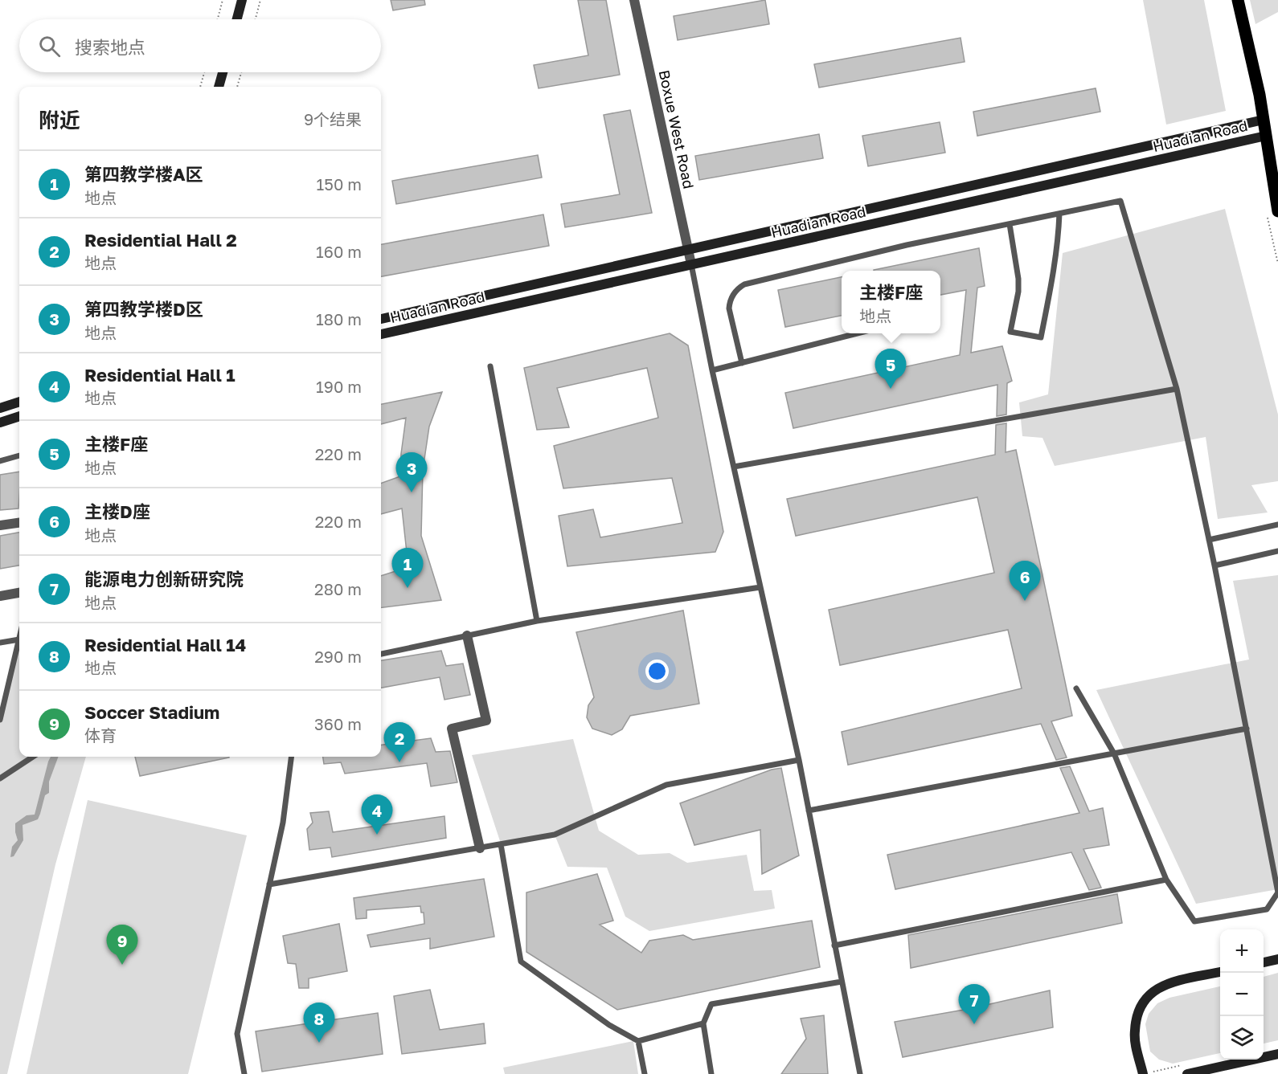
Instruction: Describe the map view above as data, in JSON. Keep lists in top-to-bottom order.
{
  "streets": {
    "street": ["Boxue West Road", "Huadian Road"]
  },
  "crossings": [
    ["Boxue West Road", "Huadian Road"]
  ],
  "page": {
    "search": "搜索地点",
    "heading": ["附近", "9个结果"],
    "list": [
      {
        "mark": "1",
        "name": "第四教学楼A区",
        "note": "地点",
        "value": "150 m"
      },
      {
        "mark": "2",
        "name": "Residential Hall 2",
        "note": "地点",
        "value": "160 m"
      },
      {
        "mark": "3",
        "name": "第四教学楼D区",
        "note": "地点",
        "value": "180 m"
      },
      {
        "mark": "4",
        "name": "Residential Hall 1",
        "note": "地点",
        "value": "190 m"
      },
      {
        "mark": "5",
        "name": "主楼F座",
        "note": "地点",
        "value": "220 m"
      },
      {
        "mark": "6",
        "name": "主楼D座",
        "note": "地点",
        "value": "220 m"
      },
      {
        "mark": "7",
        "name": "能源电力创新研究院",
        "note": "地点",
        "value": "280 m"
      },
      {
        "mark": "8",
        "name": "Residential Hall 14",
        "note": "地点",
        "value": "290 m"
      },
      {
        "mark": "9",
        "name": "Soccer Stadium",
        "note": "体育",
        "value": "360 m"
      }
    ],
    "popup": ["主楼F座", "地点"],
    "pins": [
      "5",
      "3",
      "1",
      "6",
      "2",
      "4",
      "9",
      "7",
      "8"
    ],
    "map_buttons": ["+", "−"]
  }
}
